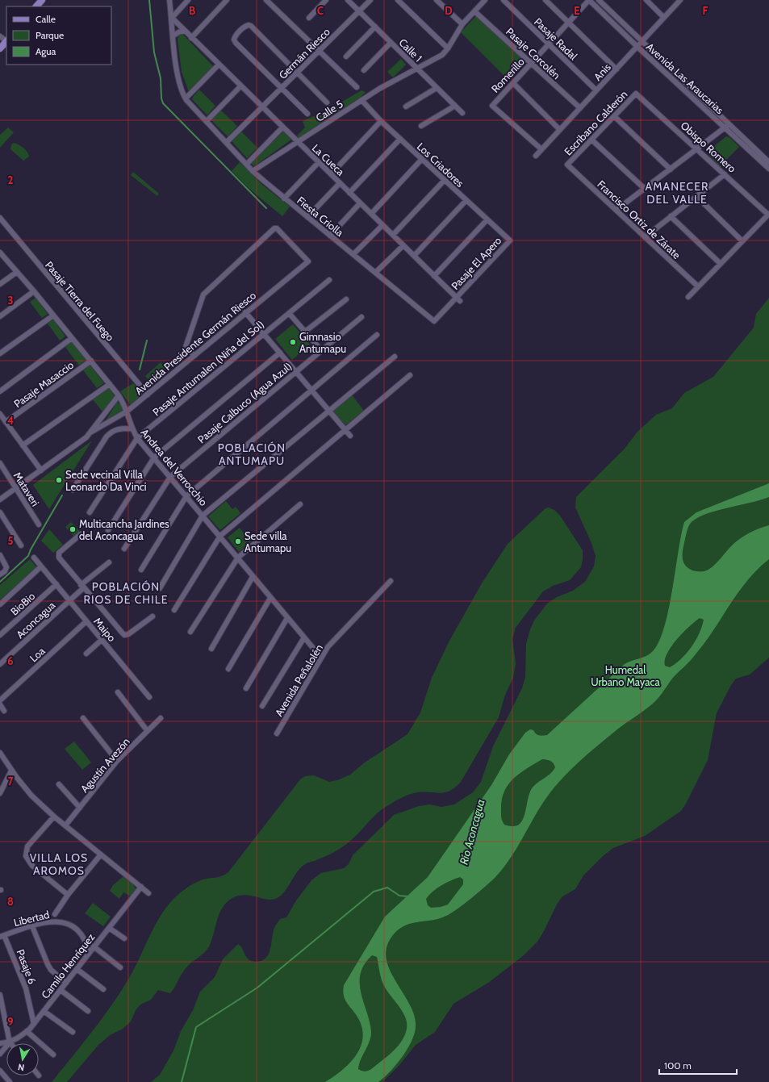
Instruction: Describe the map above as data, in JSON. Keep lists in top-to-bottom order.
{
  "streets": {
    "street": [
      "Pasaje Radal",
      "Calle 1",
      "Germán Riesco",
      "Pasaje Corcolén",
      "Anis",
      "Romerillo",
      "Avenida Las Araucarias",
      "Calle 5",
      "Escribano Calderón",
      "Obispo Romero",
      "La Cueca",
      "Los Criadores",
      "Fiesta Criolla",
      "Francisco Ortiz de Zárate",
      "Pasaje El Apero",
      "Pasaje Tierra del Fuego",
      "Avenida Presidente Germán Riesco",
      "Pasaje Antumalen (Niña del Sol)",
      "Pasaje Masaccio",
      "Pasaje Calbuco (Agua Azul)",
      "Andrea del Verrocchio",
      "Mataveri",
      "BioBio",
      "Aconcagua",
      "Maipo",
      "Loa",
      "Avenida Peñalolén",
      "Agustín Avezón",
      "Libertad",
      "Camilo Henríquez",
      "Pasaje 6"
    ]
  },
  "crossings": [
    ["Pasaje Radal", "Anis"],
    ["Pasaje Radal", "Romerillo"],
    ["Calle 1", "Germán Riesco"],
    ["Calle 1", "Calle 5"],
    ["Germán Riesco", "La Cueca"],
    ["Germán Riesco", "Fiesta Criolla"],
    ["Pasaje Corcolén", "Anis"],
    ["Pasaje Corcolén", "Romerillo"],
    ["Pasaje Corcolén", "Calle 5"],
    ["Anis", "Romerillo"],
    ["Anis", "Avenida Las Araucarias"],
    ["Romerillo", "Avenida Las Araucarias"],
    ["Calle 5", "La Cueca"],
    ["Calle 5", "Los Criadores"],
    ["Calle 5", "Fiesta Criolla"],
    ["Escribano Calderón", "Obispo Romero"],
    ["Escribano Calderón", "Francisco Ortiz de Zárate"],
    ["La Cueca", "Fiesta Criolla"],
    ["La Cueca", "Pasaje El Apero"],
    ["Los Criadores", "Pasaje El Apero"],
    ["Fiesta Criolla", "Pasaje El Apero"],
    ["Pasaje Tierra del Fuego", "Avenida Presidente Germán Riesco"],
    ["Avenida Presidente Germán Riesco", "Andrea del Verrocchio"],
    ["Avenida Presidente Germán Riesco", "Mataveri"],
    ["Pasaje Antumalen (Niña del Sol)", "Andrea del Verrocchio"],
    ["Pasaje Masaccio", "Andrea del Verrocchio"],
    ["Pasaje Calbuco (Agua Azul)", "Andrea del Verrocchio"],
    ["Andrea del Verrocchio", "Avenida Peñalolén"],
    ["BioBio", "Maipo"],
    ["Aconcagua", "Maipo"],
    ["Maipo", "Loa"],
    ["Libertad", "Camilo Henríquez"],
    ["Libertad", "Pasaje 6"],
    ["Camilo Henríquez", "Pasaje 6"]
  ],
  "districts": [
    "AMANECER DEL VALLE",
    "POBLACIÓN ANTUMAPU",
    "POBLACIÓN RIOS DE CHILE",
    "VILLA LOS AROMOS"
  ],
  "water": ["Río Aconcagua"],
  "parks": ["Humedal Urbano Mayaca"],
  "places": [
    "Gimnasio Antumapu",
    "Sede vecinal Villa Leonardo Da Vinci",
    "Multicancha Jardines del Aconcagua",
    "Sede villa Antumapu"
  ],
  "legend": ["Calle", "Parque", "Agua"],
  "scale_bar": "100 m",
  "north": "bottom",
  "grid": {
    "columns": [
      "B",
      "C",
      "D",
      "E",
      "F"
    ],
    "rows": [
      "2",
      "3",
      "4",
      "5",
      "6",
      "7",
      "8",
      "9"
    ]
  }
}
